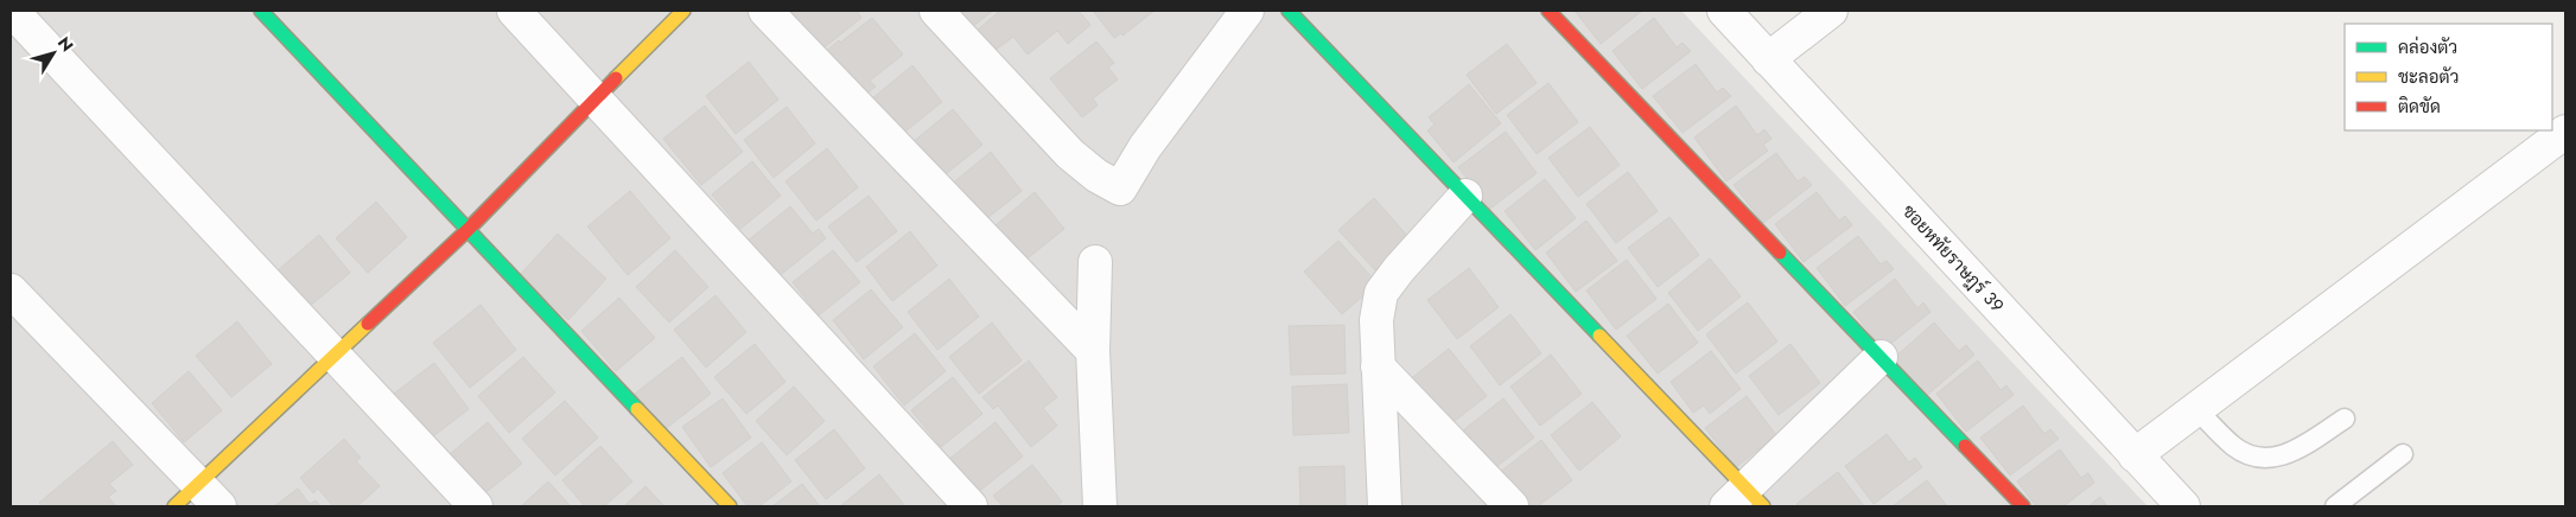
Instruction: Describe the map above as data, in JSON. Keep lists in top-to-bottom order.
{
  "streets": {
    "street": ["ซอยหทัยราษฎร์ 39"]
  },
  "legend": ["คล่องตัว", "ชะลอตัว", "ติดขัด"],
  "north": "top right"
}
